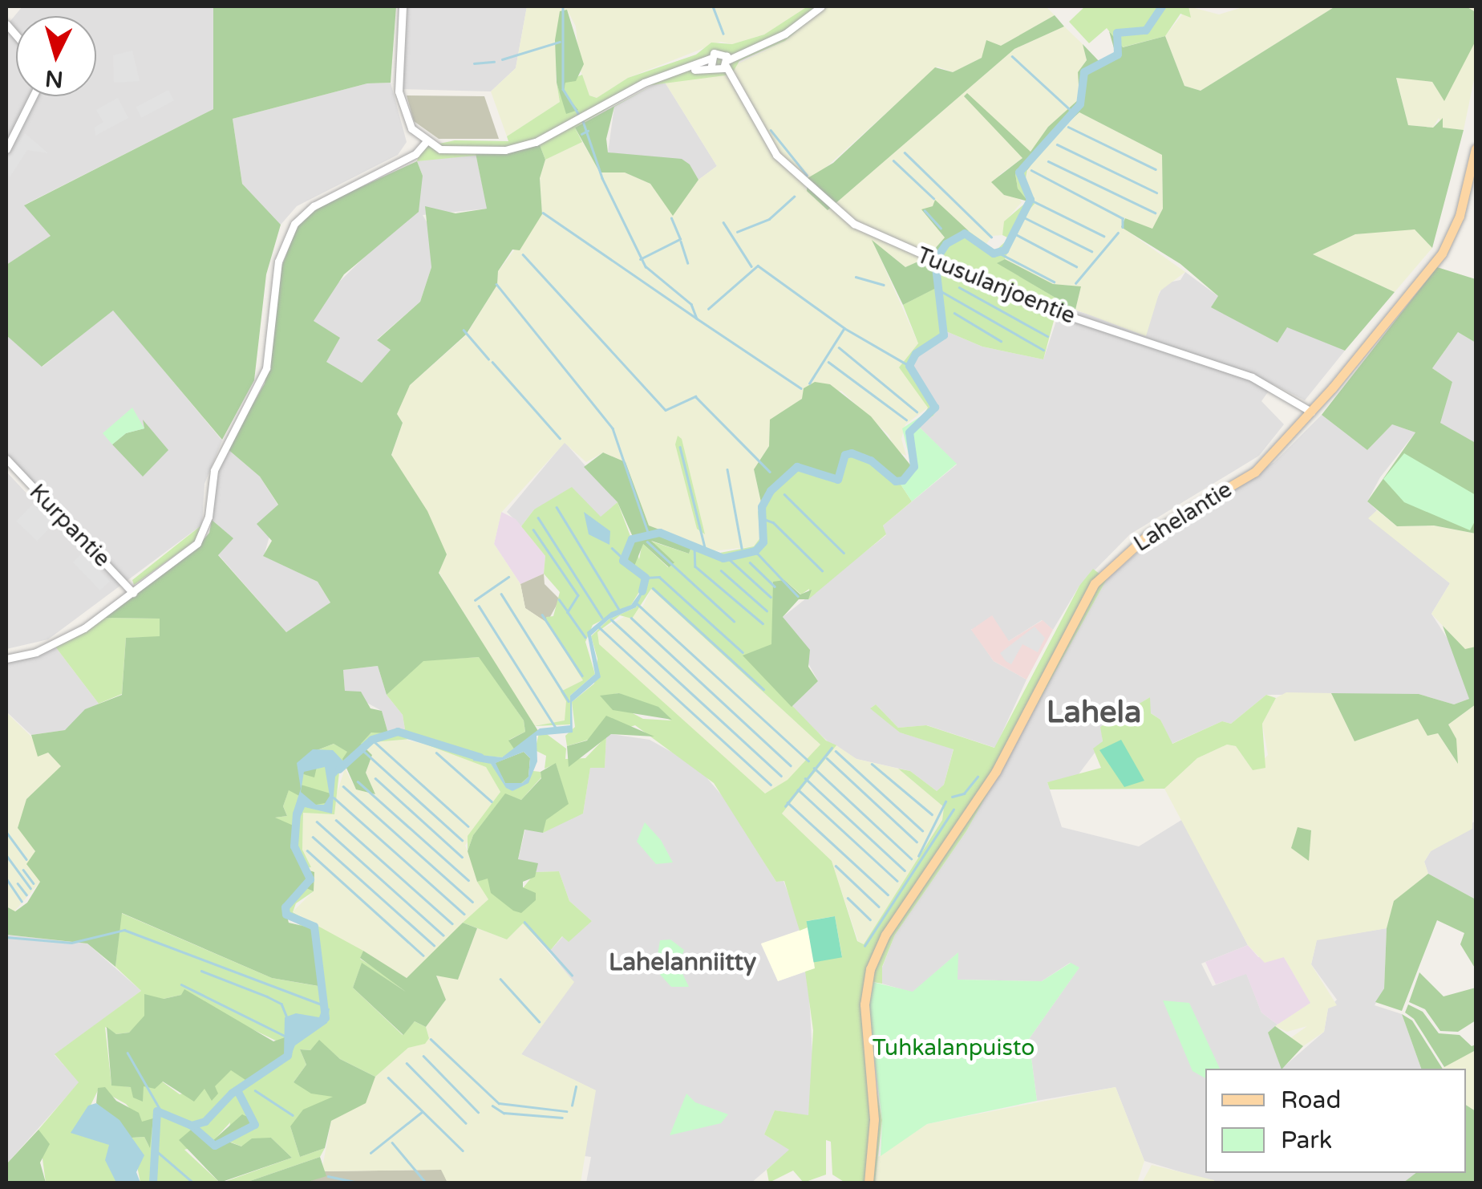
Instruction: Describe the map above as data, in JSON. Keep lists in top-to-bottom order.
{
  "streets": {
    "main road": ["Lahelantie"],
    "street": ["Tuusulanjoentie", "Kurpantie"]
  },
  "crossings": [
    ["Tuusulanjoentie", "Lahelantie"]
  ],
  "districts": ["Lahela", "Lahelanniitty"],
  "parks": ["Tuhkalanpuisto"],
  "legend": ["Road", "Park"],
  "north": "bottom"
}
